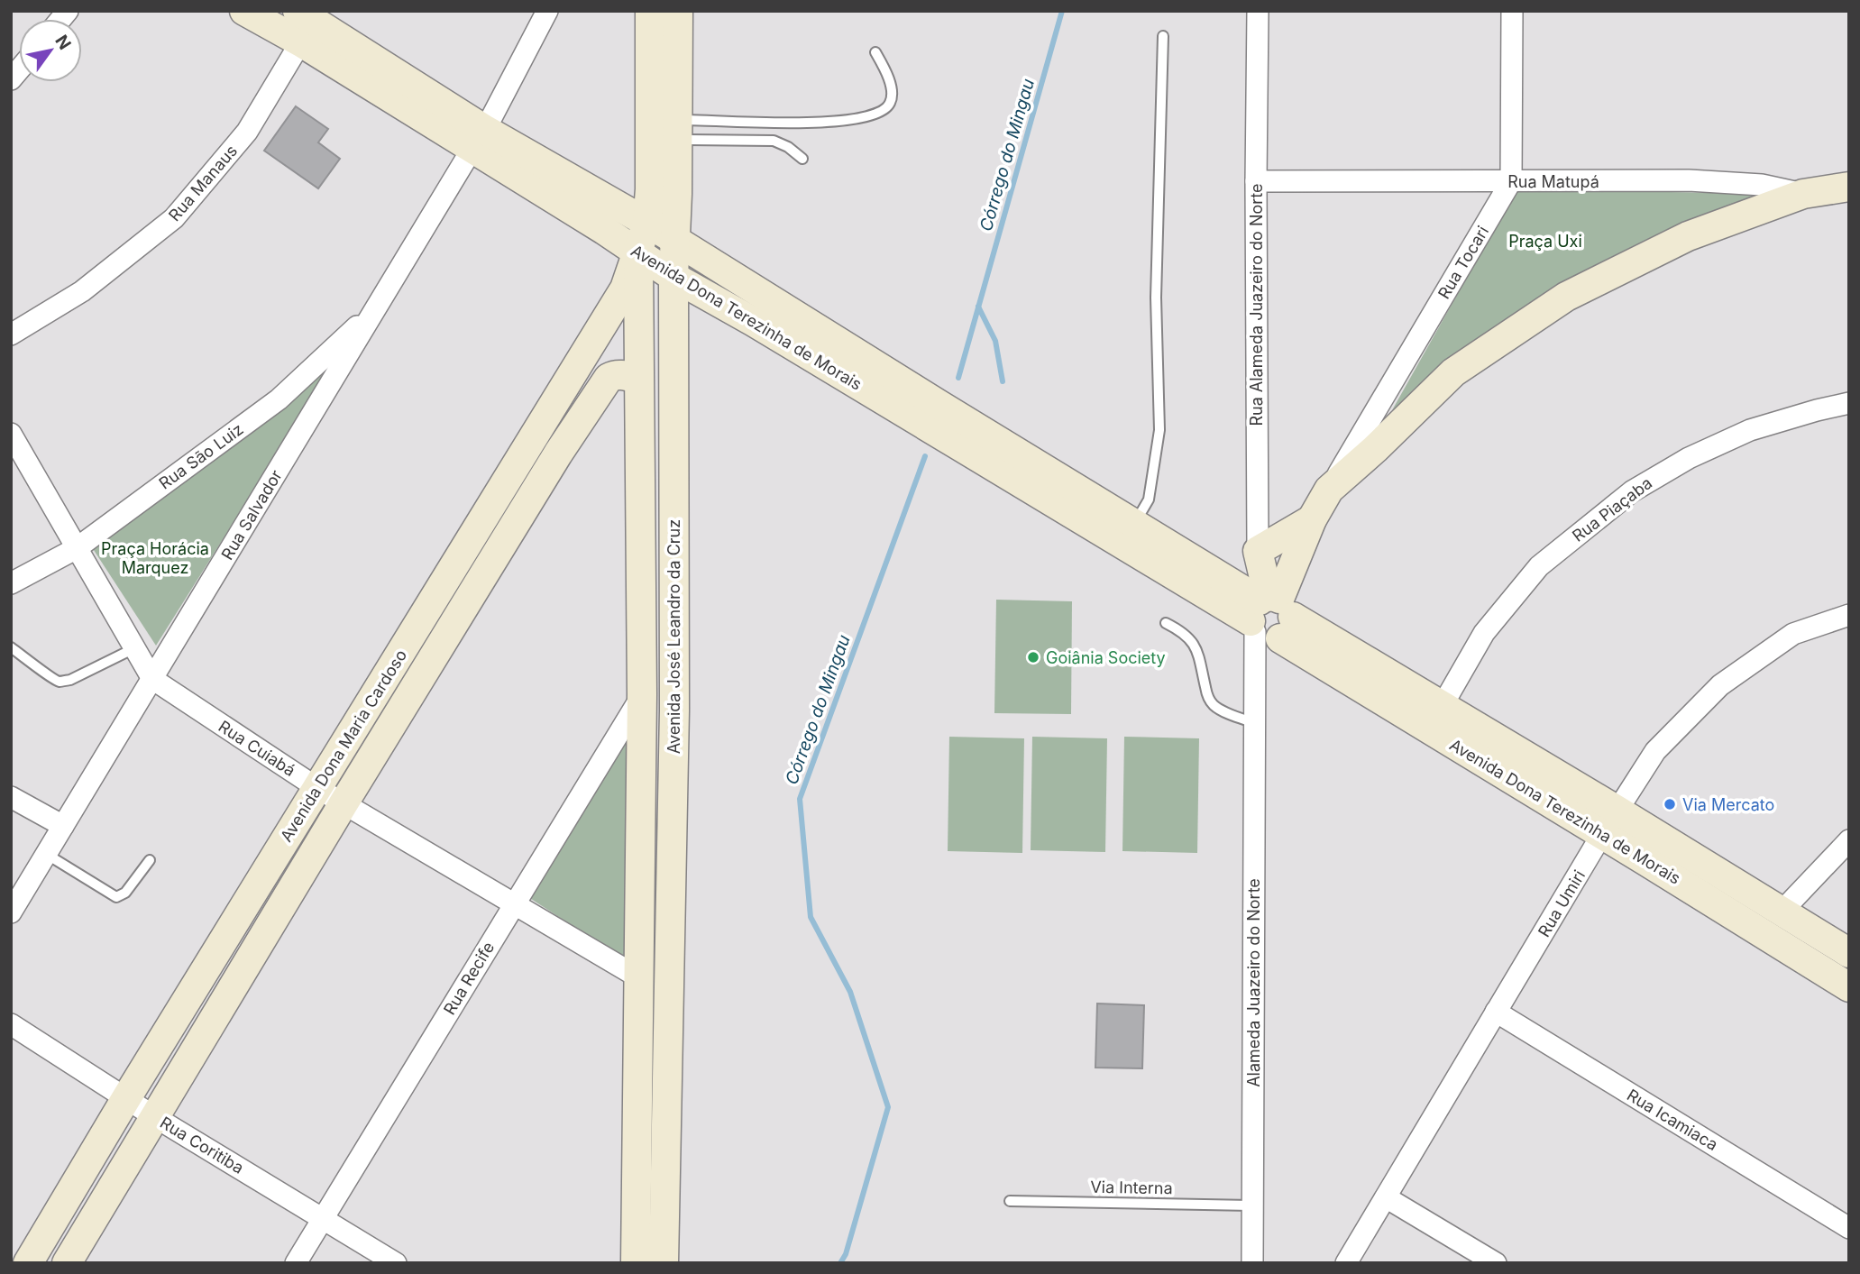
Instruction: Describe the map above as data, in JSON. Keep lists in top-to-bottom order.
{
  "streets": {
    "main road": [
      "Rua Matupá",
      "Rua Alameda Juazeiro do Norte",
      "Avenida Dona Terezinha de Morais",
      "Avenida José Leandro da Cruz",
      "Avenida Dona Maria Cardoso"
    ],
    "street": [
      "Rua Manaus",
      "Rua Tocari",
      "Rua São Luiz",
      "Rua Piaçaba",
      "Rua Salvador",
      "Rua Cuiabá",
      "Rua Umiri",
      "Rua Recife",
      "Alameda Juazeiro do Norte",
      "Rua Icamiaca",
      "Rua Coritiba"
    ],
    "lane": ["Via Interna"]
  },
  "crossings": [
    ["Rua Matupá", "Rua Tocari"],
    ["Rua Matupá", "Rua Alameda Juazeiro do Norte"],
    ["Rua Manaus", "Avenida Dona Terezinha de Morais"],
    ["Rua Alameda Juazeiro do Norte", "Avenida Dona Terezinha de Morais"],
    ["Rua Alameda Juazeiro do Norte", "Alameda Juazeiro do Norte"],
    ["Avenida Dona Terezinha de Morais", "Rua Piaçaba"],
    ["Avenida Dona Terezinha de Morais", "Rua Salvador"],
    ["Avenida Dona Terezinha de Morais", "Avenida José Leandro da Cruz"],
    ["Avenida Dona Terezinha de Morais", "Avenida Dona Maria Cardoso"],
    ["Avenida Dona Terezinha de Morais", "Rua Umiri"],
    ["Avenida Dona Terezinha de Morais", "Alameda Juazeiro do Norte"],
    ["Rua São Luiz", "Rua Salvador"],
    ["Rua São Luiz", "Rua Cuiabá"],
    ["Rua Salvador", "Rua Cuiabá"],
    ["Avenida José Leandro da Cruz", "Avenida Dona Maria Cardoso"],
    ["Avenida José Leandro da Cruz", "Rua Cuiabá"],
    ["Avenida José Leandro da Cruz", "Rua Recife"],
    ["Avenida Dona Maria Cardoso", "Rua Cuiabá"],
    ["Avenida Dona Maria Cardoso", "Rua Coritiba"],
    ["Rua Cuiabá", "Rua Recife"],
    ["Rua Umiri", "Rua Icamiaca"],
    ["Rua Recife", "Rua Coritiba"],
    ["Alameda Juazeiro do Norte", "Via Interna"]
  ],
  "water": ["Córrego do Mingau"],
  "parks": ["Praça Uxi", "Praça Horácia Marquez"],
  "places": ["Goiânia Society", "Via Mercato"],
  "north": "top right"
}
